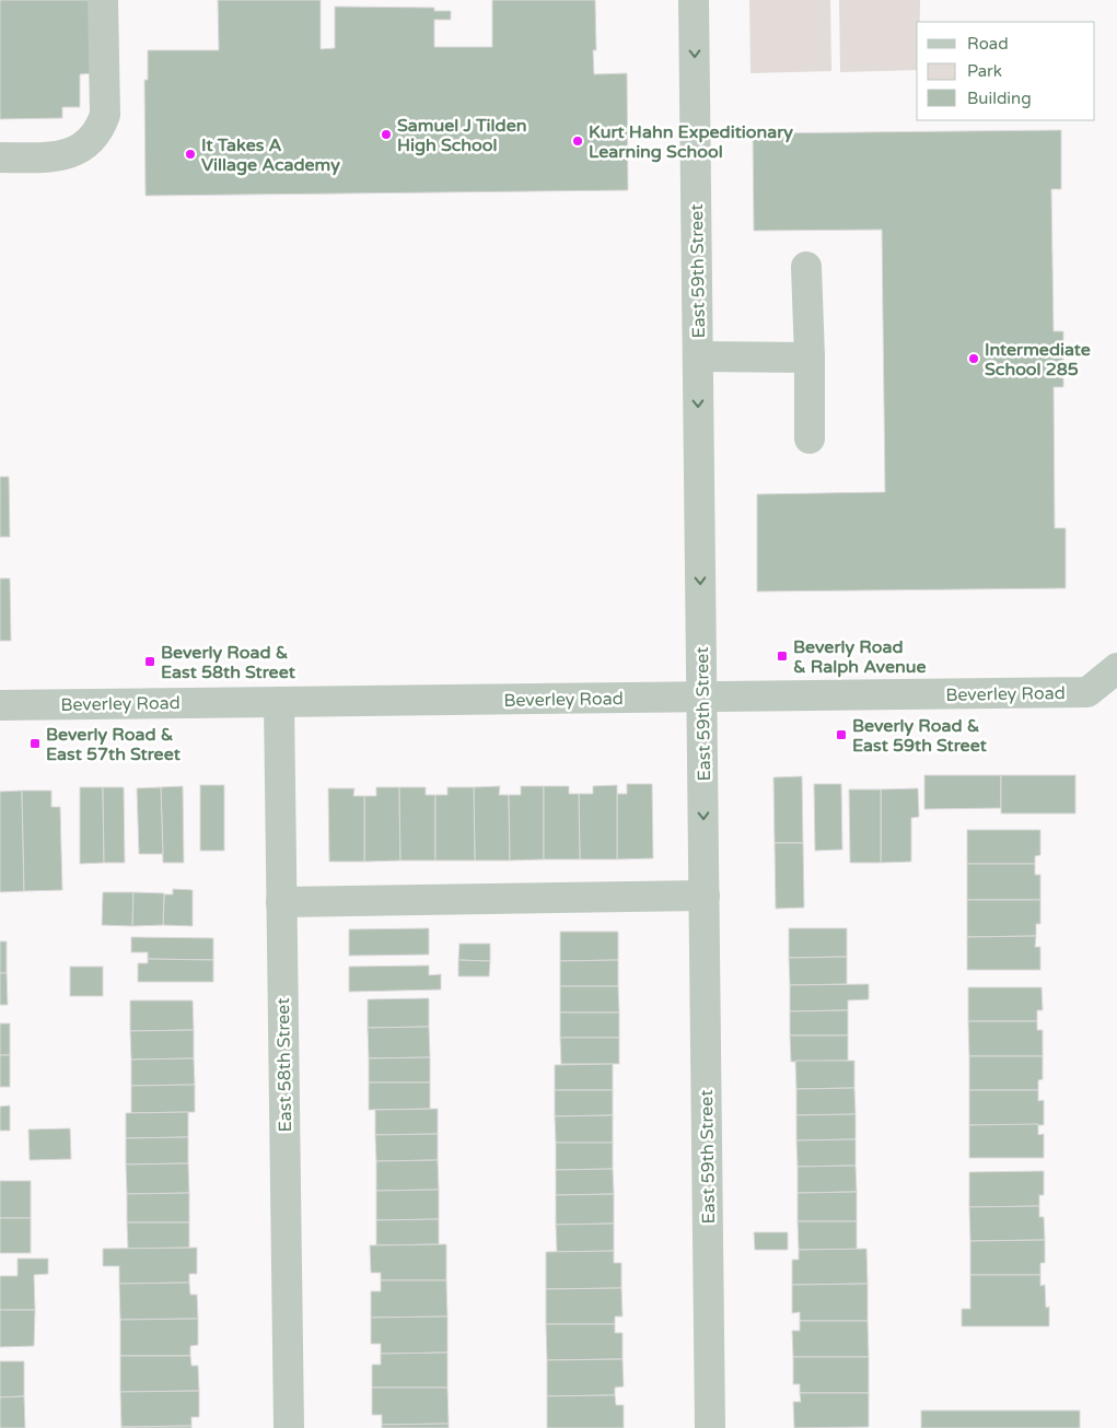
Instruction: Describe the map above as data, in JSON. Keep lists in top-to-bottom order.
{
  "streets": {
    "street": ["East 59th Street", "Beverley Road", "East 58th Street"]
  },
  "crossings": [
    ["East 59th Street", "Beverley Road"],
    ["Beverley Road", "East 58th Street"]
  ],
  "one_way": ["East 59th Street"],
  "places": {
    "other": [
      "Samuel J Tilden High School",
      "Kurt Hahn Expeditionary Learning School",
      "It Takes A Village Academy",
      "Intermediate School 285"
    ],
    "transit": [
      "Beverly Road & Ralph Avenue",
      "Beverly Road & East 58th Street",
      "Beverly Road & East 59th Street",
      "Beverly Road & East 57th Street"
    ]
  },
  "legend": ["Road", "Park", "Building"]
}
